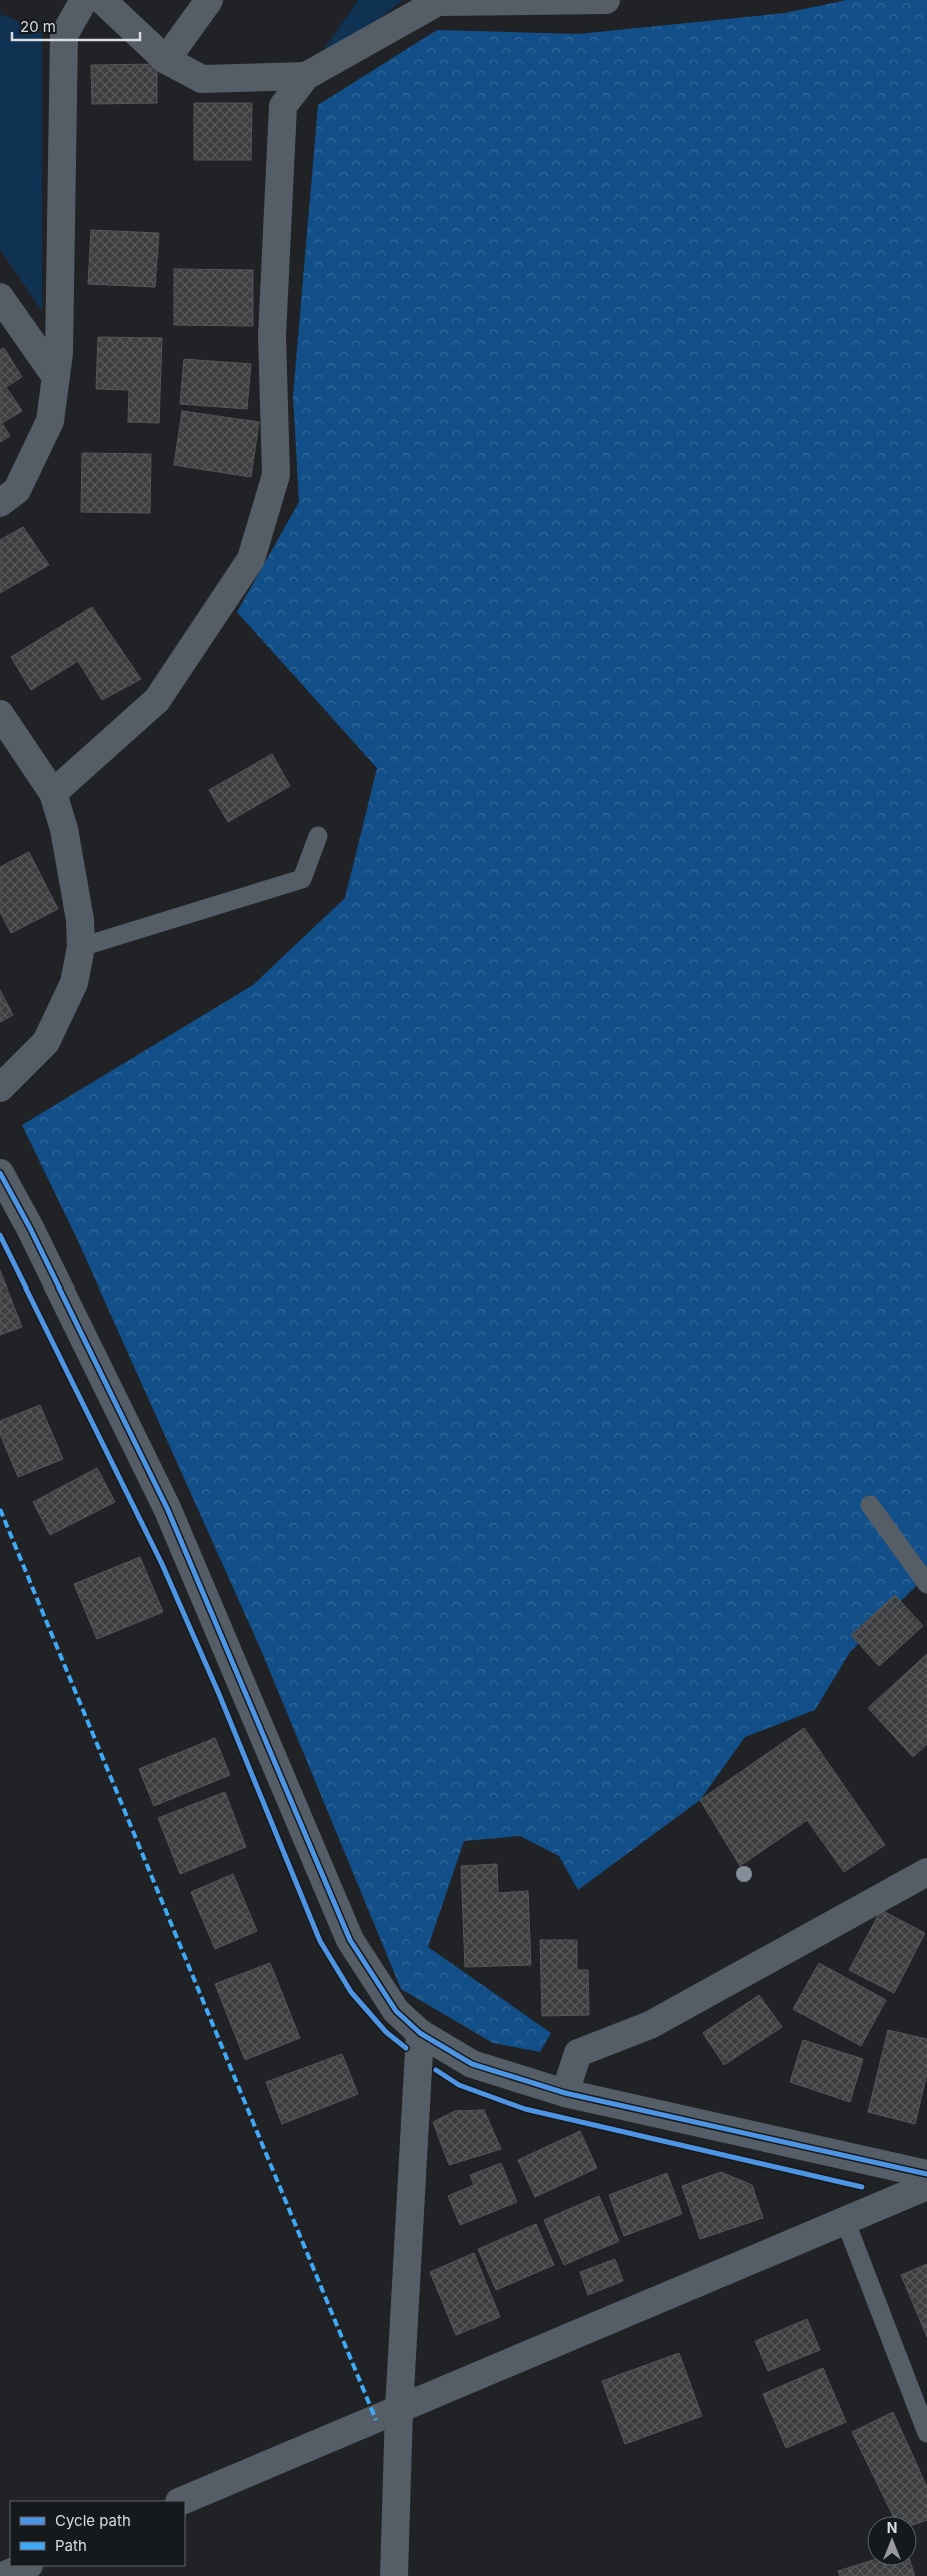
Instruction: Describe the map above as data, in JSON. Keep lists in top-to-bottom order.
{
  "legend": ["Cycle path", "Path"],
  "scale_bar": "20 m",
  "north": "top"
}
